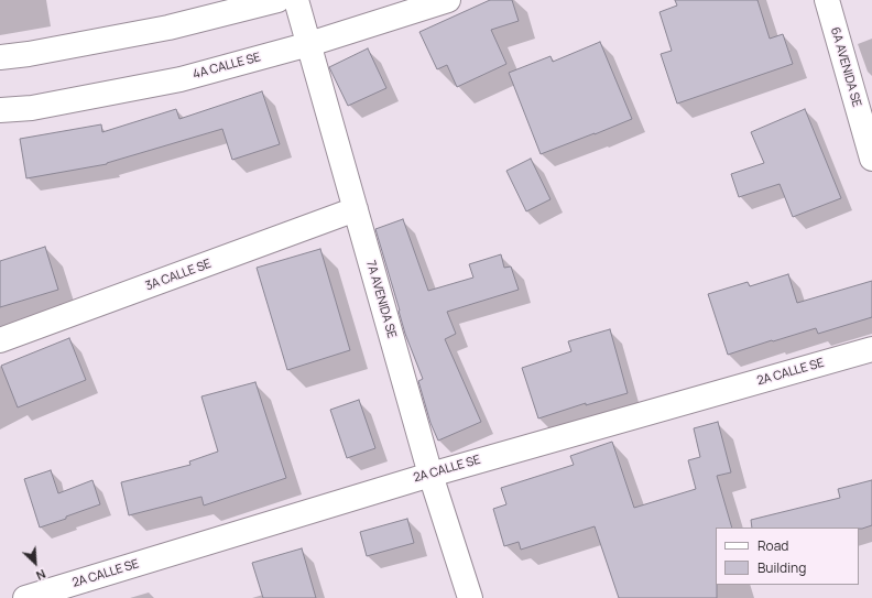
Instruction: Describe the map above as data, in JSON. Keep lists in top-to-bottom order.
{
  "streets": {
    "street": [
      "4A CALLE SE",
      "6A AVENIDA SE",
      "3A CALLE SE",
      "7A AVENIDA SE",
      "2A CALLE SE"
    ]
  },
  "crossings": [
    ["4A CALLE SE", "7A AVENIDA SE"],
    ["3A CALLE SE", "7A AVENIDA SE"],
    ["7A AVENIDA SE", "2A CALLE SE"]
  ],
  "legend": ["Road", "Building"],
  "north": "bottom right"
}
